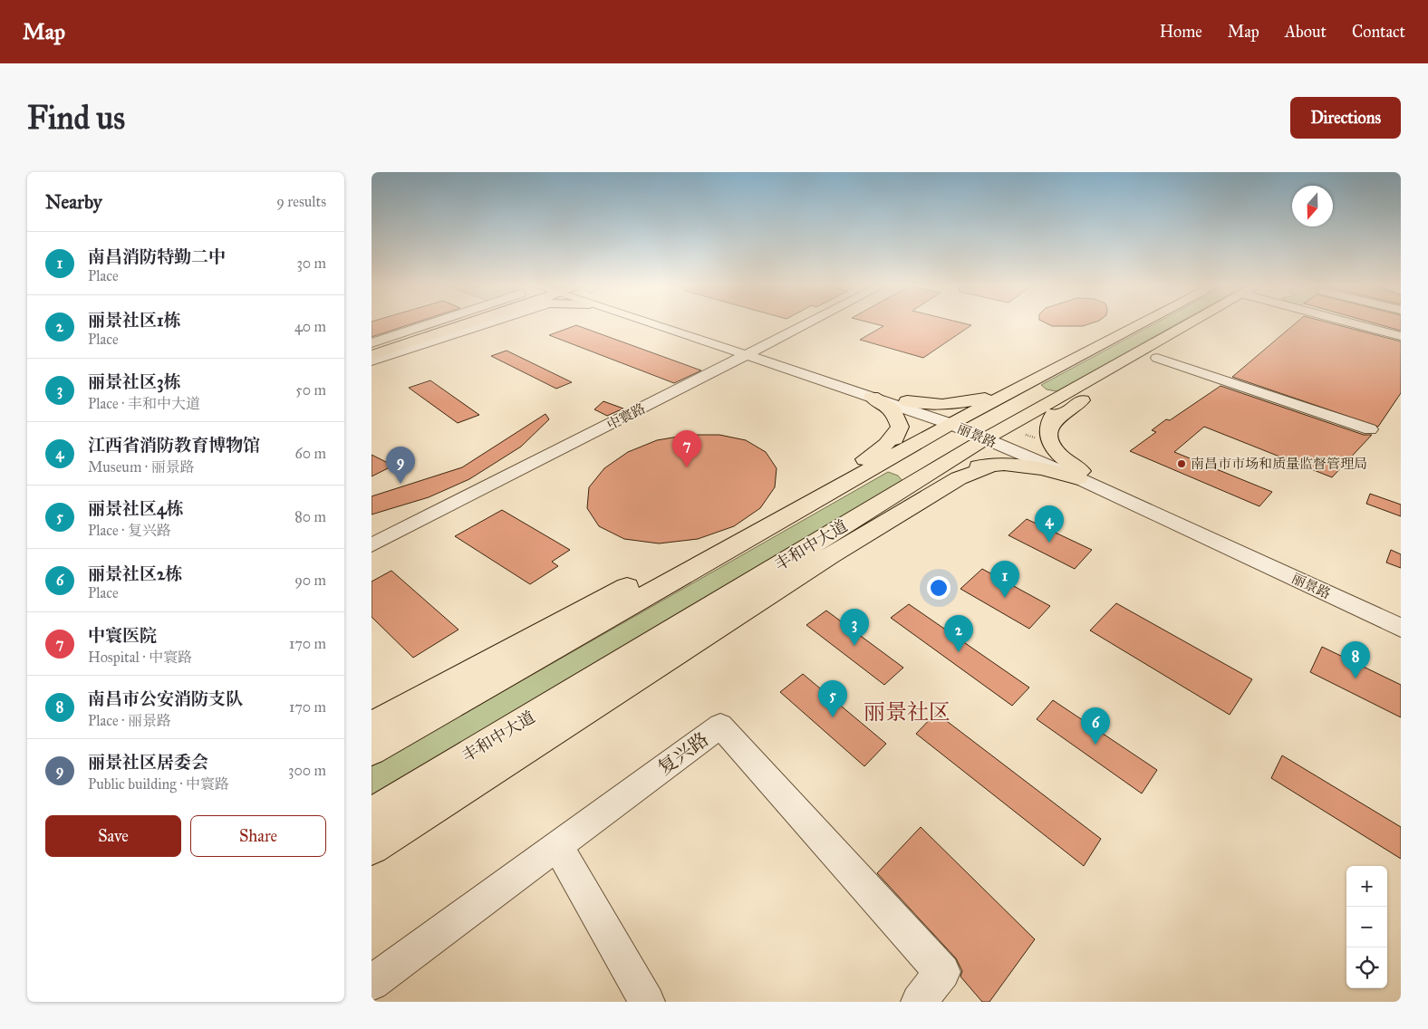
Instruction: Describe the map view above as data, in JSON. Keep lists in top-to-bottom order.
{
  "streets": {
    "main road": ["丰和中大道"],
    "street": ["中寰路", "丽景路", "复兴路"]
  },
  "crossings": [
    ["中寰路", "丽景路"],
    ["丽景路", "丰和中大道"]
  ],
  "districts": ["丽景社区"],
  "places": ["南昌市市场和质量监督管理局"],
  "north": "bottom",
  "page": {
    "header": "Map",
    "nav": [
      "Home",
      "Map",
      "About",
      "Contact"
    ],
    "buttons": [
      "Directions",
      ["Save", "Share"]
    ],
    "title": "Find us",
    "heading": ["Nearby", "9 results"],
    "list": [
      {
        "mark": "1",
        "name": "南昌消防特勤二中",
        "note": "Place",
        "value": "30 m"
      },
      {
        "mark": "2",
        "name": "丽景社区1栋",
        "note": "Place",
        "value": "40 m"
      },
      {
        "mark": "3",
        "name": "丽景社区3栋",
        "note": "Place · 丰和中大道",
        "value": "50 m"
      },
      {
        "mark": "4",
        "name": "江西省消防教育博物馆",
        "note": "Museum · 丽景路",
        "value": "60 m"
      },
      {
        "mark": "5",
        "name": "丽景社区4栋",
        "note": "Place · 复兴路",
        "value": "80 m"
      },
      {
        "mark": "6",
        "name": "丽景社区2栋",
        "note": "Place",
        "value": "90 m"
      },
      {
        "mark": "7",
        "name": "中寰医院",
        "note": "Hospital · 中寰路",
        "value": "170 m"
      },
      {
        "mark": "8",
        "name": "南昌市公安消防支队",
        "note": "Place · 丽景路",
        "value": "170 m"
      },
      {
        "mark": "9",
        "name": "丽景社区居委会",
        "note": "Public building · 中寰路",
        "value": "300 m"
      }
    ],
    "pins": [
      "7",
      "9",
      "4",
      "1",
      "3",
      "2",
      "8",
      "5",
      "6"
    ],
    "map_buttons": ["+", "−"]
  }
}
